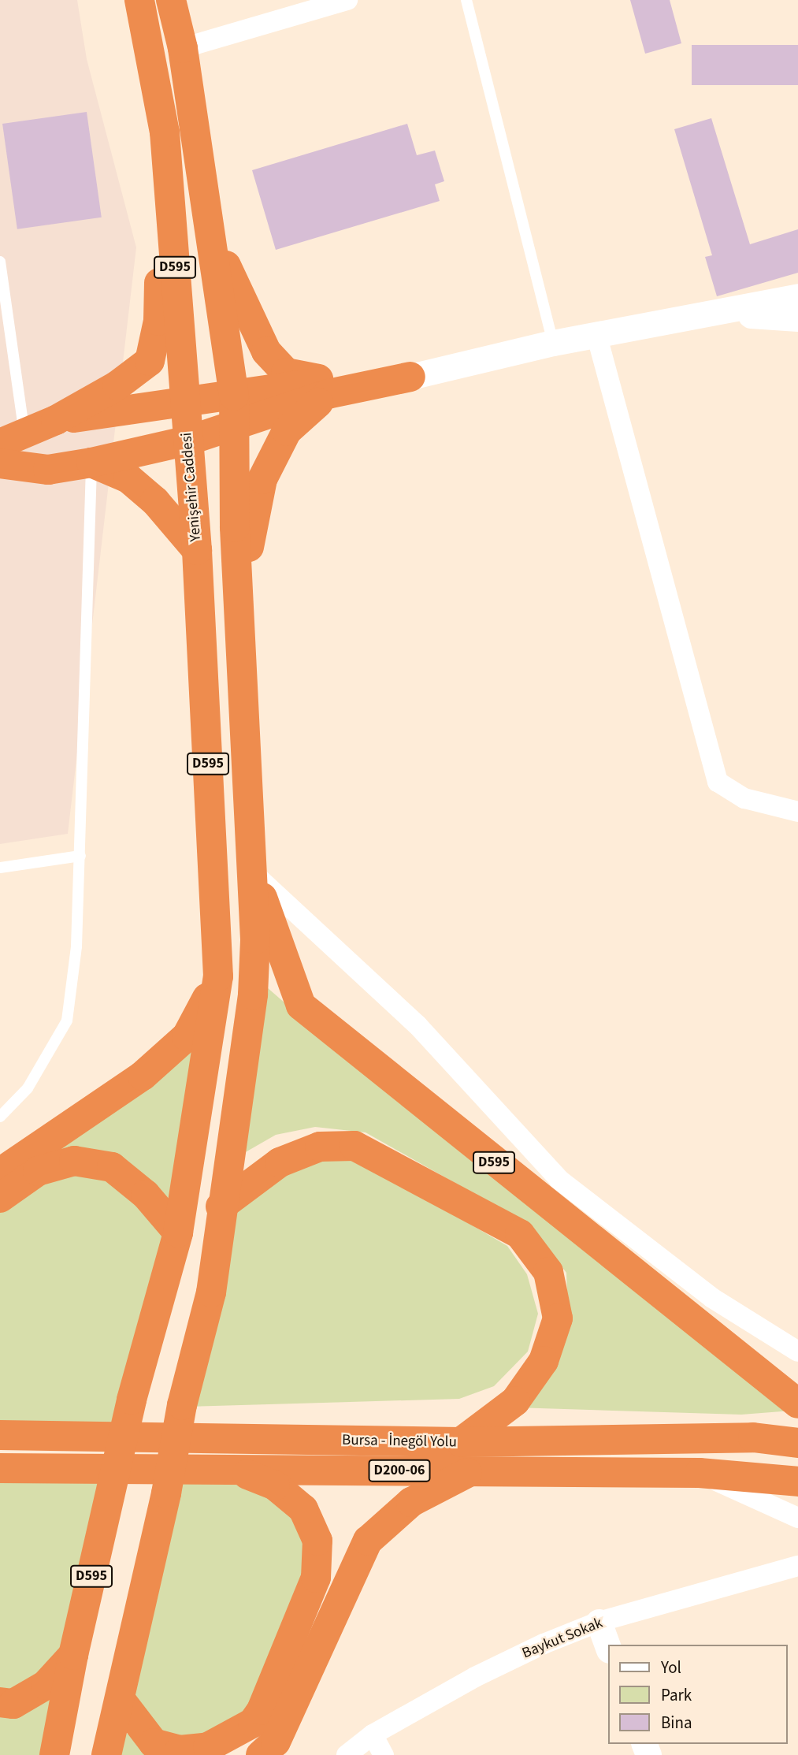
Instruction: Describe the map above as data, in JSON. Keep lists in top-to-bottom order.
{
  "streets": {
    "highway": [
      "D595",
      "Yenişehir Caddesi",
      "Bursa - İnegöl Yolu",
      "D200-06"
    ],
    "street": ["Baykut Sokak"]
  },
  "crossings": [
    ["D595", "Yenişehir Caddesi"]
  ],
  "legend": ["Yol", "Park", "Bina"]
}
